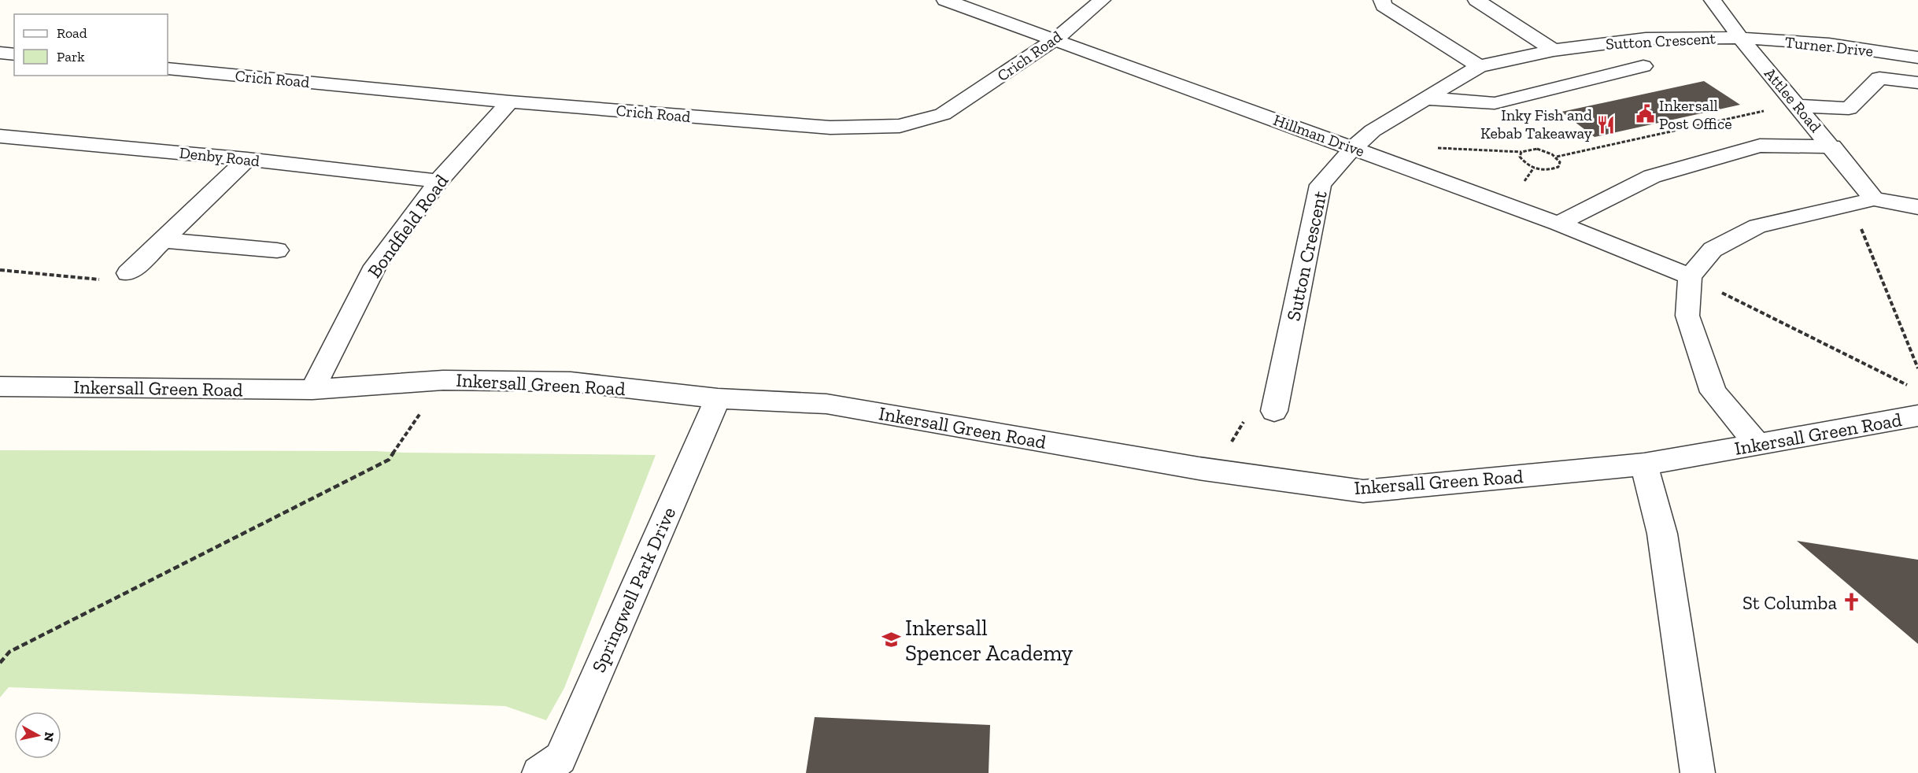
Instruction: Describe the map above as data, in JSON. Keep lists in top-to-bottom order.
{
  "streets": {
    "street": [
      "Sutton Crescent",
      "Turner Drive",
      "Crich Road",
      "Attlee Road",
      "Hillman Drive",
      "Denby Road",
      "Bondfield Road",
      "Inkersall Green Road",
      "Springwell Park Drive"
    ]
  },
  "crossings": [
    ["Sutton Crescent", "Turner Drive"],
    ["Sutton Crescent", "Attlee Road"],
    ["Sutton Crescent", "Hillman Drive"],
    ["Turner Drive", "Attlee Road"],
    ["Crich Road", "Hillman Drive"],
    ["Crich Road", "Bondfield Road"],
    ["Denby Road", "Bondfield Road"],
    ["Bondfield Road", "Inkersall Green Road"],
    ["Inkersall Green Road", "Springwell Park Drive"]
  ],
  "places": {
    "public building": ["Inkersall Post Office"],
    "restaurant": ["Inky Fish and Kebab Takeaway"],
    "church": ["St Columba"],
    "school or university": ["Inkersall Spencer Academy"]
  },
  "legend": ["Road", "Park"],
  "north": "right"
}
